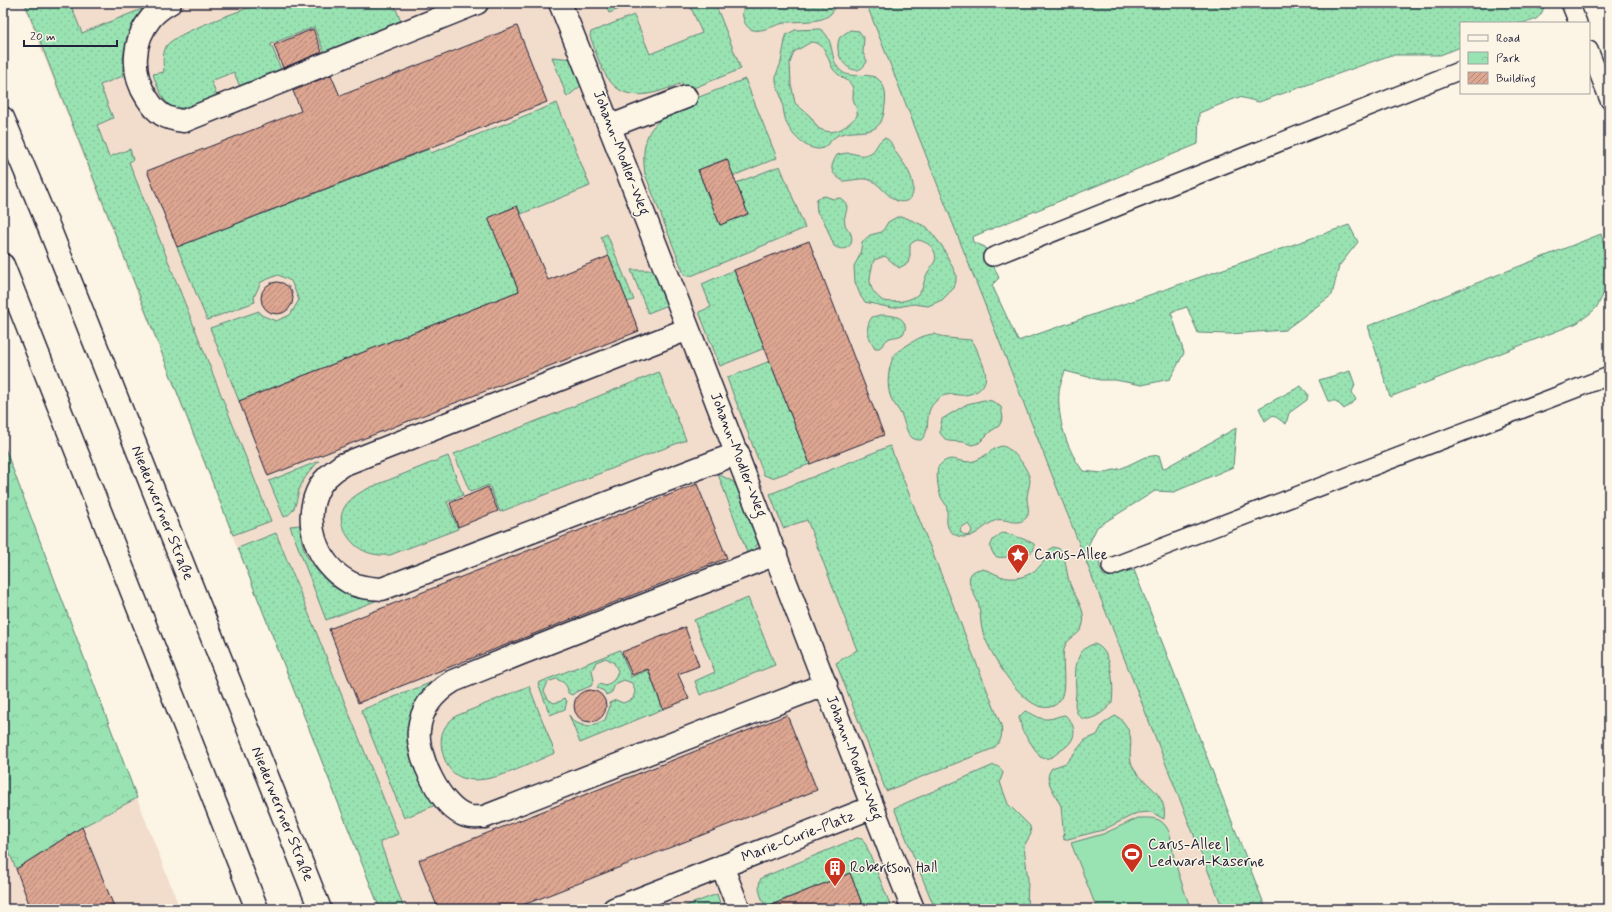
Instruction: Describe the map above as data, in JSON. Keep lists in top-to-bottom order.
{
  "streets": {
    "street": ["Johann-Modler-Weg", "Niederwerrner Straße", "Marie-Curie-Platz"]
  },
  "crossings": [
    ["Johann-Modler-Weg", "Marie-Curie-Platz"]
  ],
  "places": {
    "place": ["Carus-Allee"],
    "sports": ["Carus-Allee | Ledward-Kaserne"],
    "building": ["Robertson Hall"]
  },
  "legend": ["Road", "Park", "Building"],
  "scale_bar": "20 m"
}
